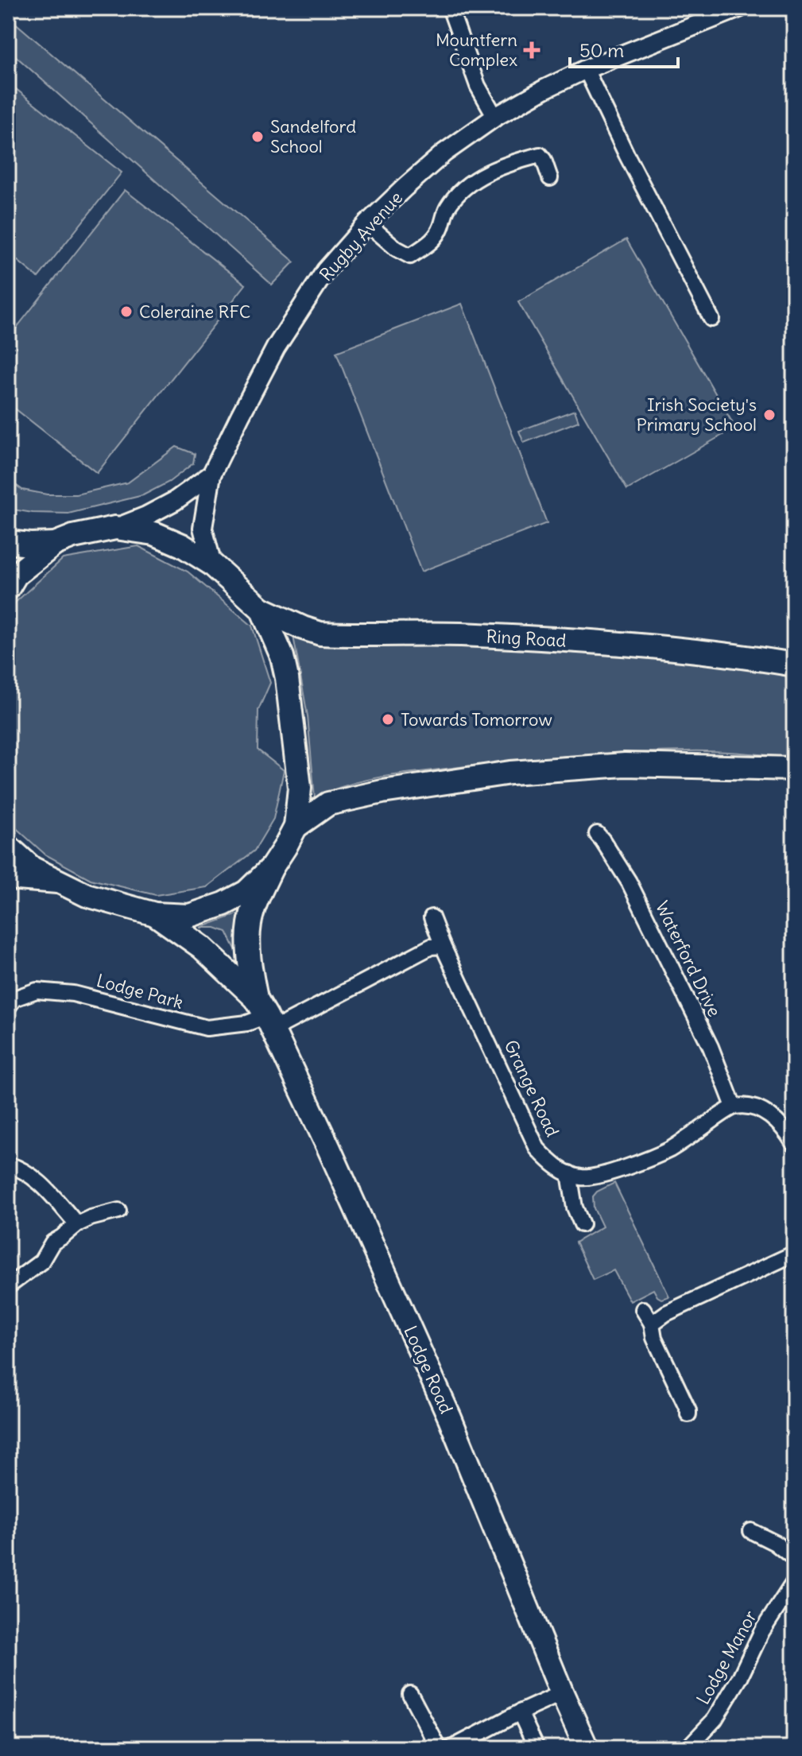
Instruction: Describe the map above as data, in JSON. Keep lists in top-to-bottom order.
{
  "streets": {
    "main road": ["Ring Road", "Lodge Road"],
    "street": [
      "Rugby Avenue",
      "Waterford Drive",
      "Lodge Park",
      "Grange Road",
      "Lodge Manor"
    ]
  },
  "crossings": [
    ["Lodge Park", "Lodge Road"]
  ],
  "places": {
    "health": ["Mountfern Complex"],
    "other": [
      "Sandelford School",
      "Coleraine RFC",
      "Irish Society's Primary School",
      "Towards Tomorrow"
    ]
  },
  "scale_bar": "50 m"
}
